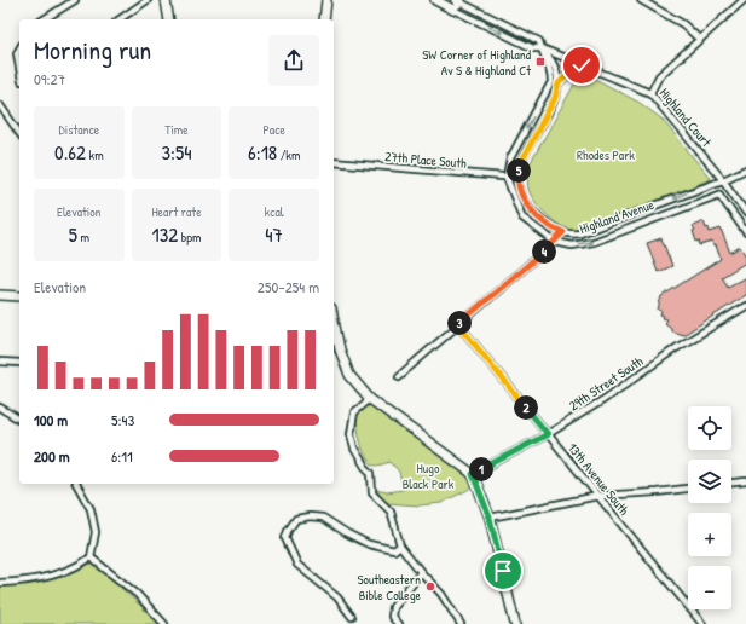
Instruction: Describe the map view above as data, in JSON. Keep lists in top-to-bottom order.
{
  "streets": {
    "street": [
      "Highland Court",
      "27th Place South",
      "Highland Avenue",
      "29th Street South",
      "13th Avenue South"
    ]
  },
  "crossings": [
    ["Highland Court", "Highland Avenue"],
    ["27th Place South", "Highland Avenue"],
    ["29th Street South", "13th Avenue South"]
  ],
  "parks": ["Rhodes Park", "Hugo Black Park"],
  "places": {
    "transit": ["SW Corner of Highland Av S & Highland Ct"],
    "other": ["Southeastern Bible College"]
  },
  "page": {
    "heading": ["Morning run", "09:27"],
    "stats": [
      ["Distance", "0.62 km"],
      ["Time", "3:54"],
      ["Pace", "6:18 /km"],
      ["Elevation", "5 m"],
      ["Heart rate", "132 bpm"],
      ["kcal", "47"]
    ],
    "pins": [
      "5",
      "4",
      "3",
      "2",
      "1"
    ],
    "chart": ["Elevation", "250–254 m"],
    "list": [
      {
        "name": "100 m",
        "note": "5:43"
      },
      {
        "name": "200 m",
        "note": "6:11"
      }
    ],
    "map_buttons": ["+", "−"]
  }
}
